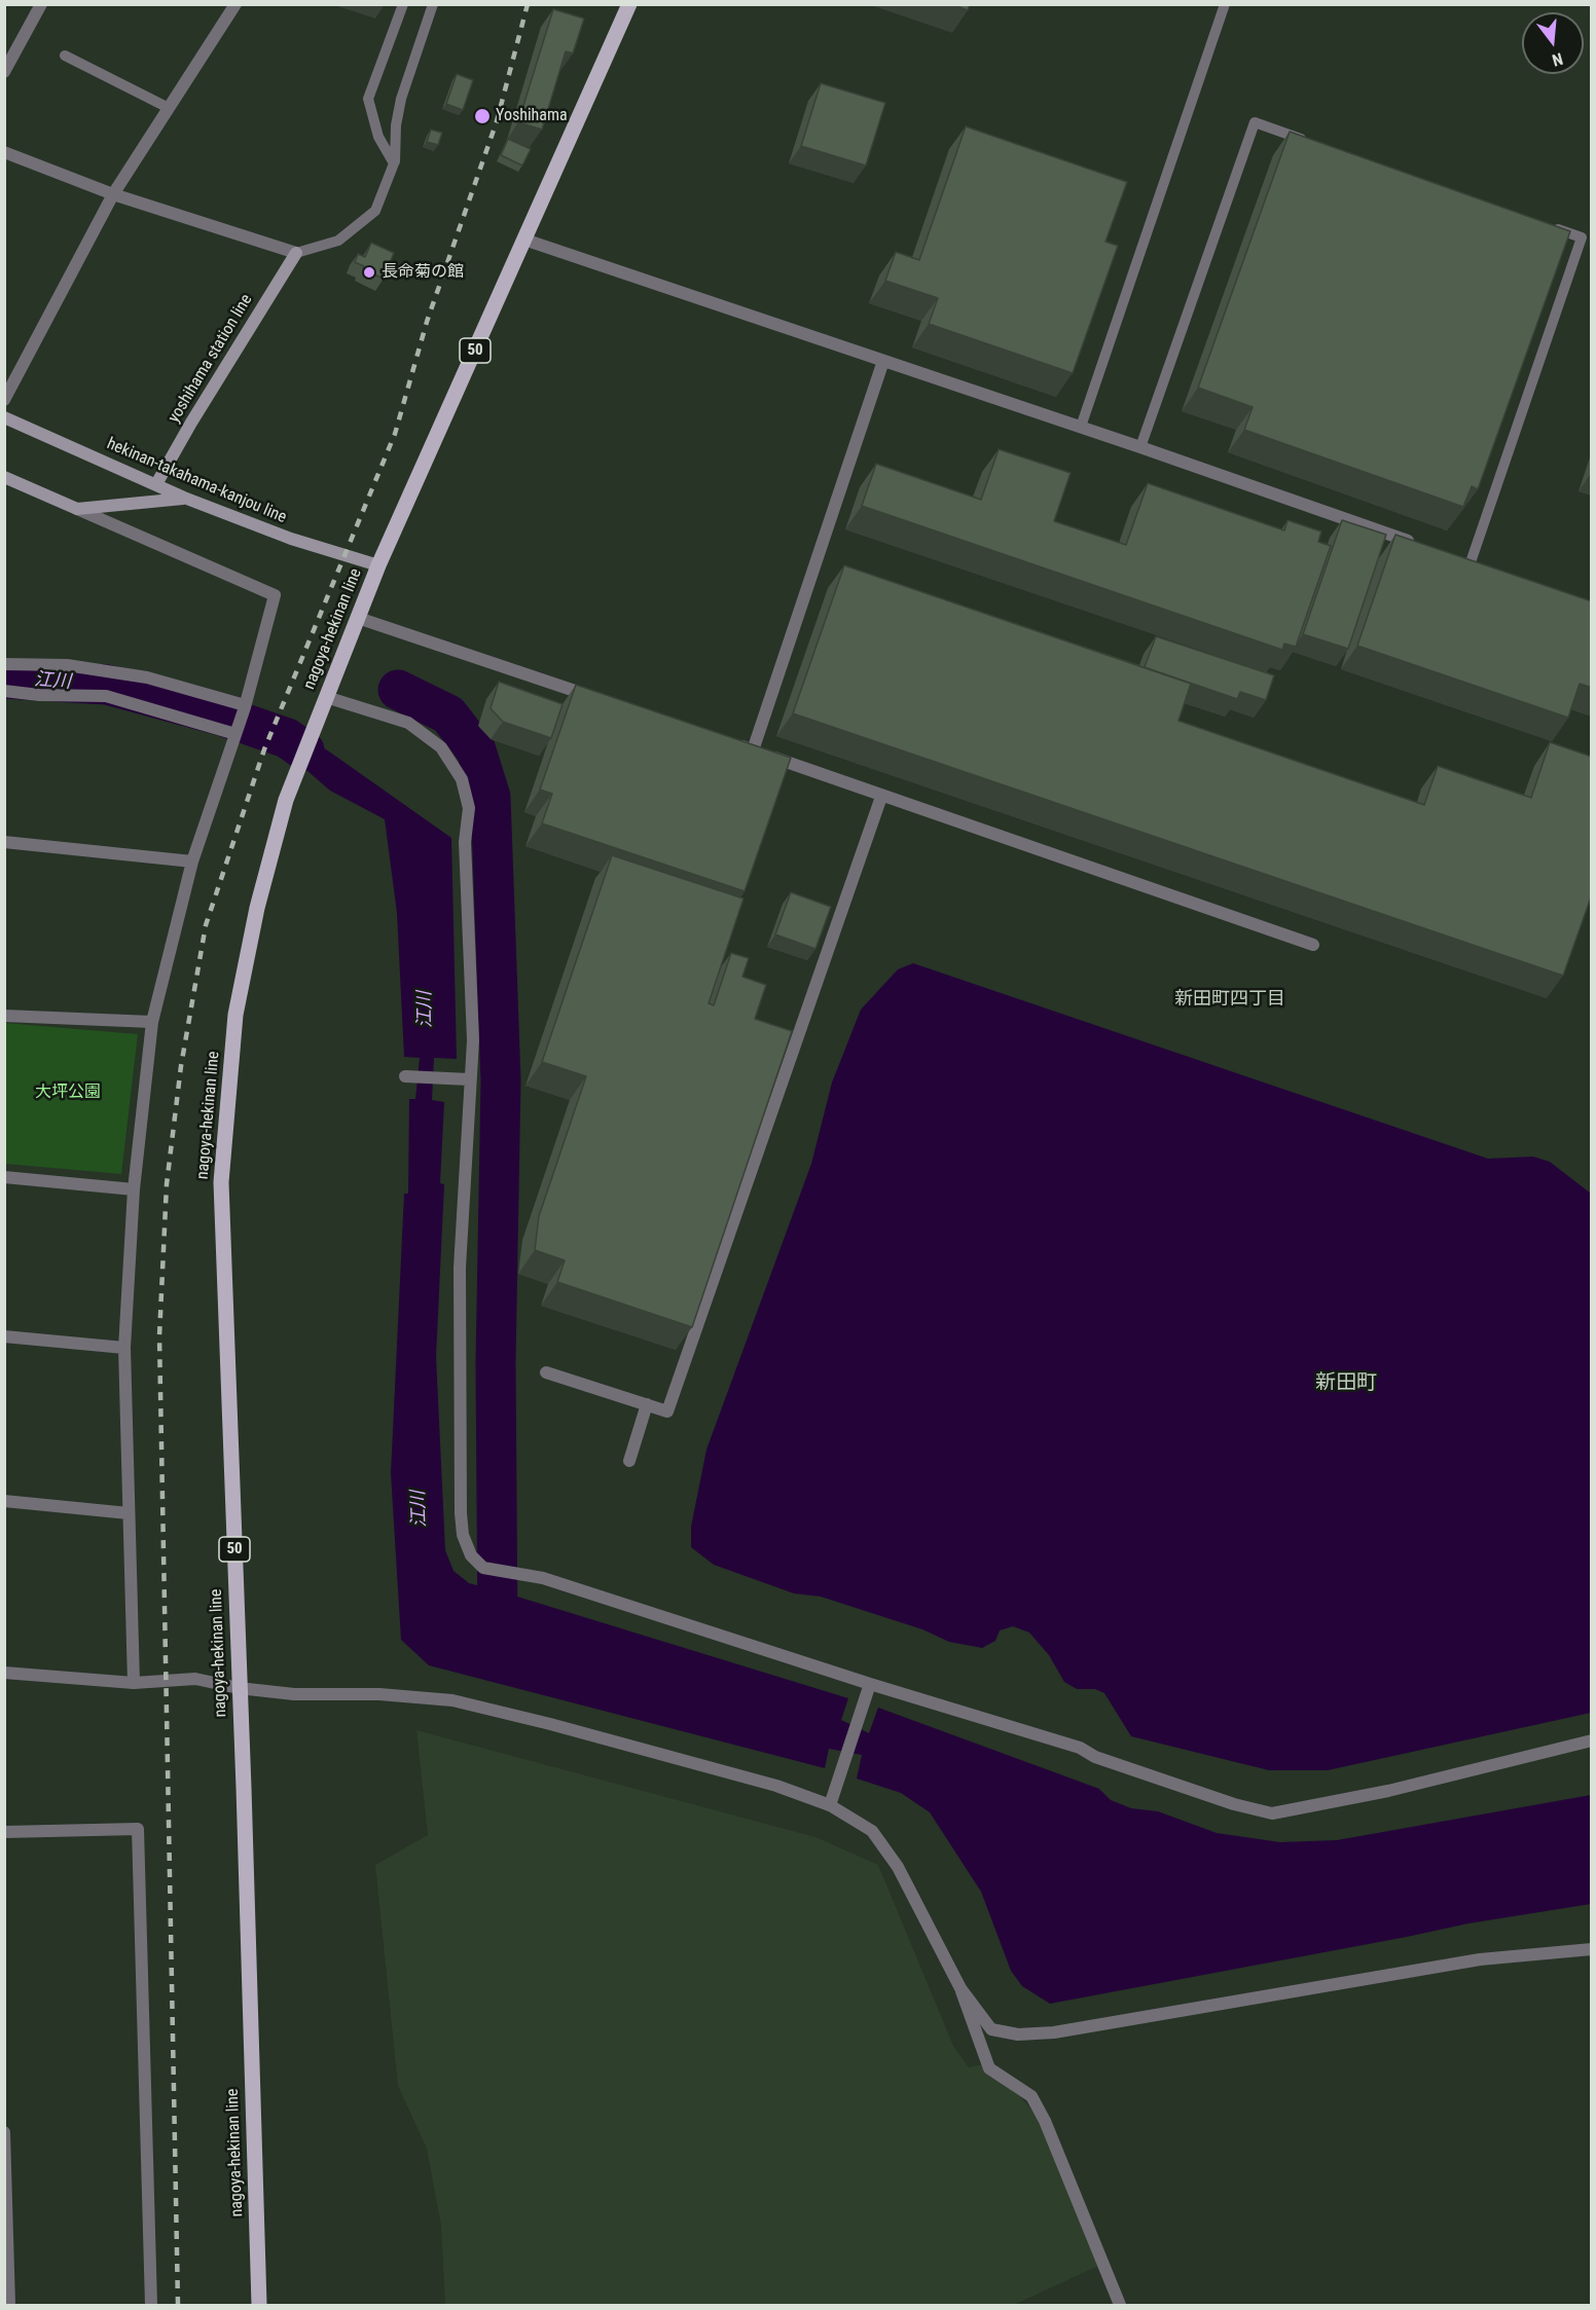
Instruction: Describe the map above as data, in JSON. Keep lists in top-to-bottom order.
{
  "streets": {
    "main road": [
      "50",
      "yoshihama station line",
      "hekinan-takahama-kanjou line",
      "nagoya-hekinan line"
    ]
  },
  "crossings": [
    ["yoshihama station line", "hekinan-takahama-kanjou line"],
    ["hekinan-takahama-kanjou line", "nagoya-hekinan line"]
  ],
  "districts": ["新田町四丁目", "新田町"],
  "water": ["江川"],
  "parks": ["大坪公園"],
  "places": ["Yoshihama", "長命菊の館"],
  "north": "bottom"
}
